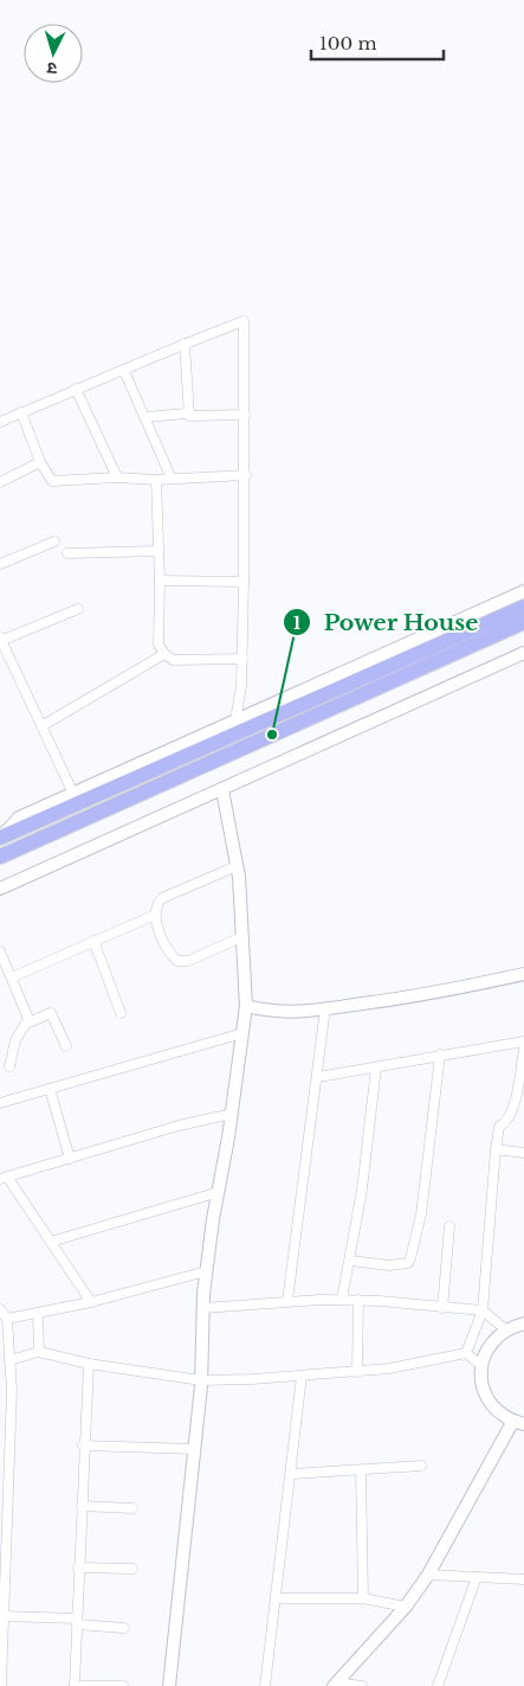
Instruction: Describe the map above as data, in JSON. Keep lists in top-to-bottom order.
{
  "places": ["Power House"],
  "scale_bar": "100 m",
  "north": "bottom"
}
